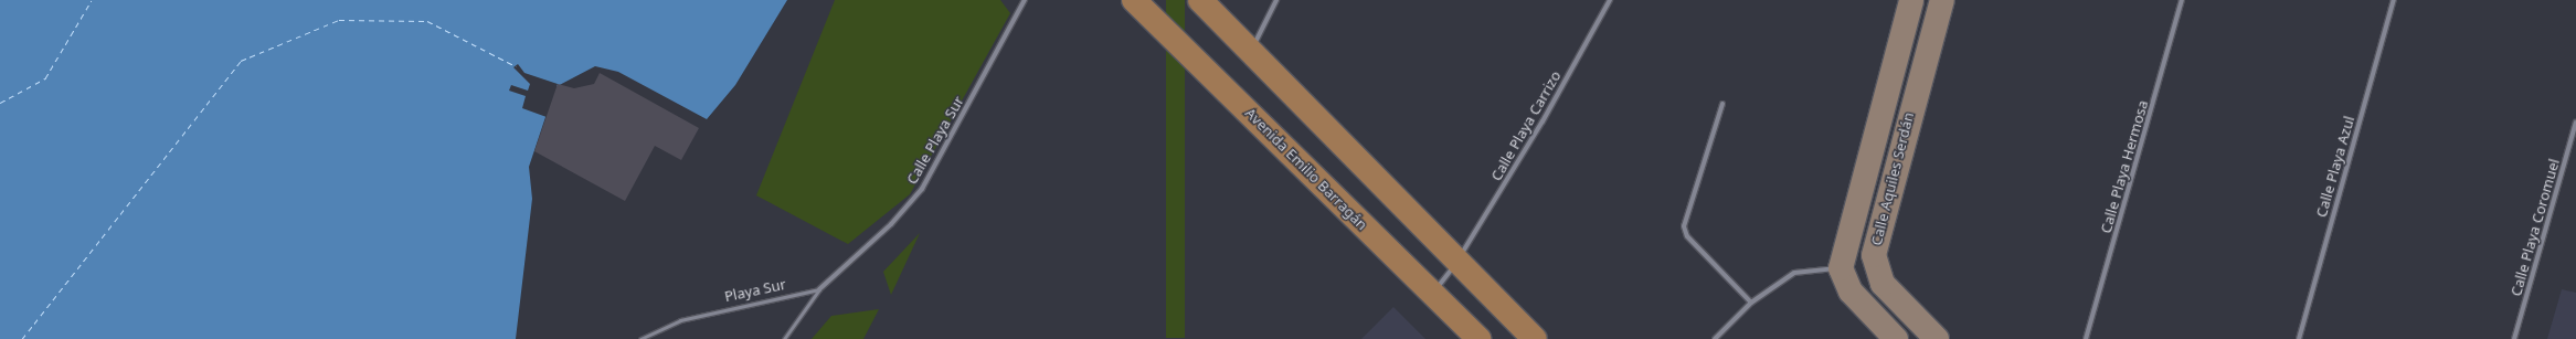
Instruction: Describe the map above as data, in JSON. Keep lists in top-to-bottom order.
{
  "streets": {
    "main road": ["Avenida Emilio Barragán"],
    "street": [
      "Calle Playa Carrizo",
      "Calle Playa Sur",
      "Calle Playa Hermosa",
      "Calle Playa Azul",
      "Calle Aquiles Serdán",
      "Calle Playa Coromuel"
    ],
    "lane": ["Playa Sur"]
  },
  "crossings": [
    ["Calle Playa Carrizo", "Avenida Emilio Barragán"],
    ["Calle Playa Sur", "Playa Sur"]
  ]
}
